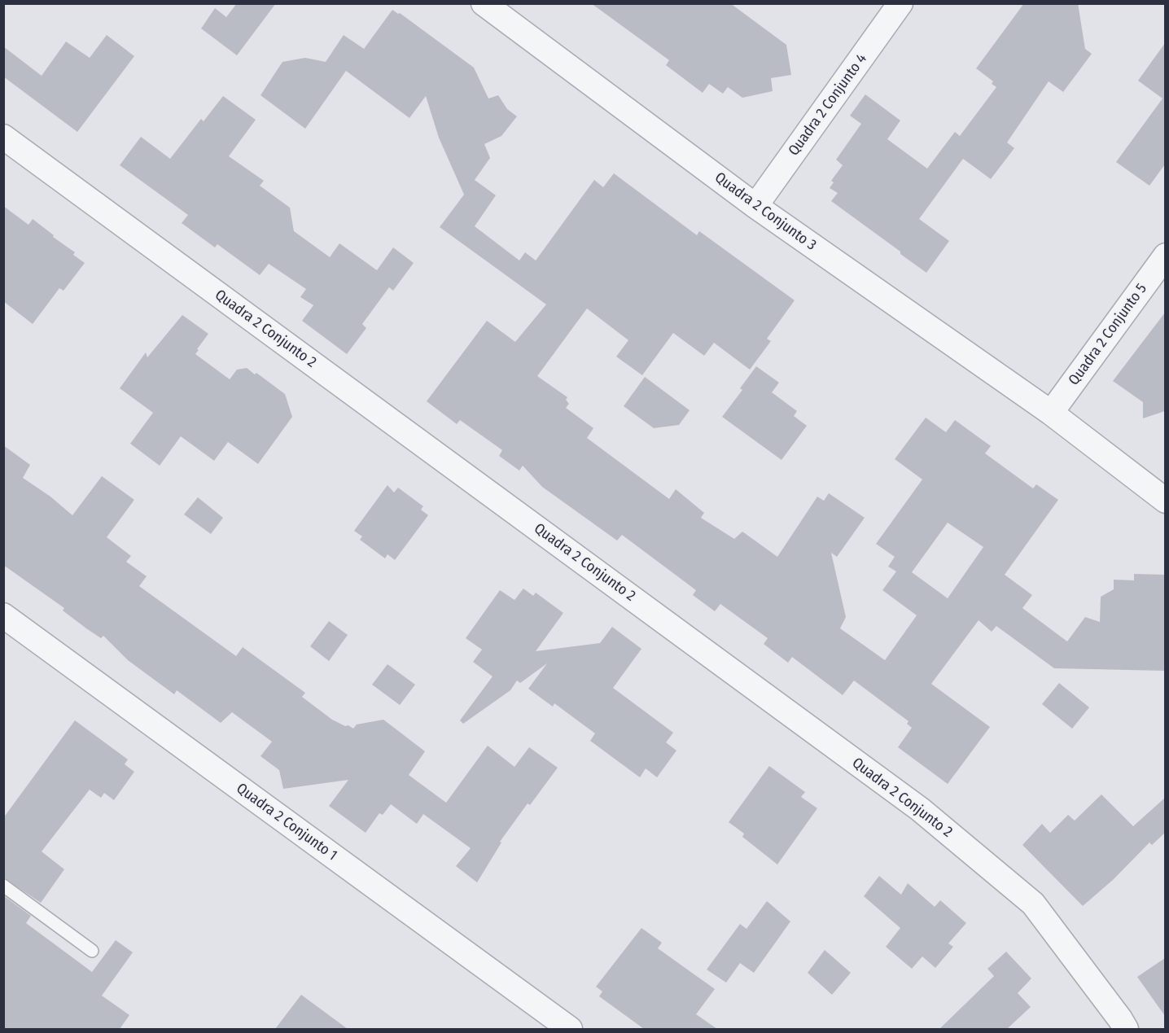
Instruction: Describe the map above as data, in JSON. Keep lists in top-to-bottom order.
{
  "streets": {
    "street": [
      "Quadra 2 Conjunto 4",
      "Quadra 2 Conjunto 3",
      "Quadra 2 Conjunto 2",
      "Quadra 2 Conjunto 5",
      "Quadra 2 Conjunto 1"
    ]
  },
  "crossings": [
    ["Quadra 2 Conjunto 4", "Quadra 2 Conjunto 3"],
    ["Quadra 2 Conjunto 3", "Quadra 2 Conjunto 5"]
  ]
}
